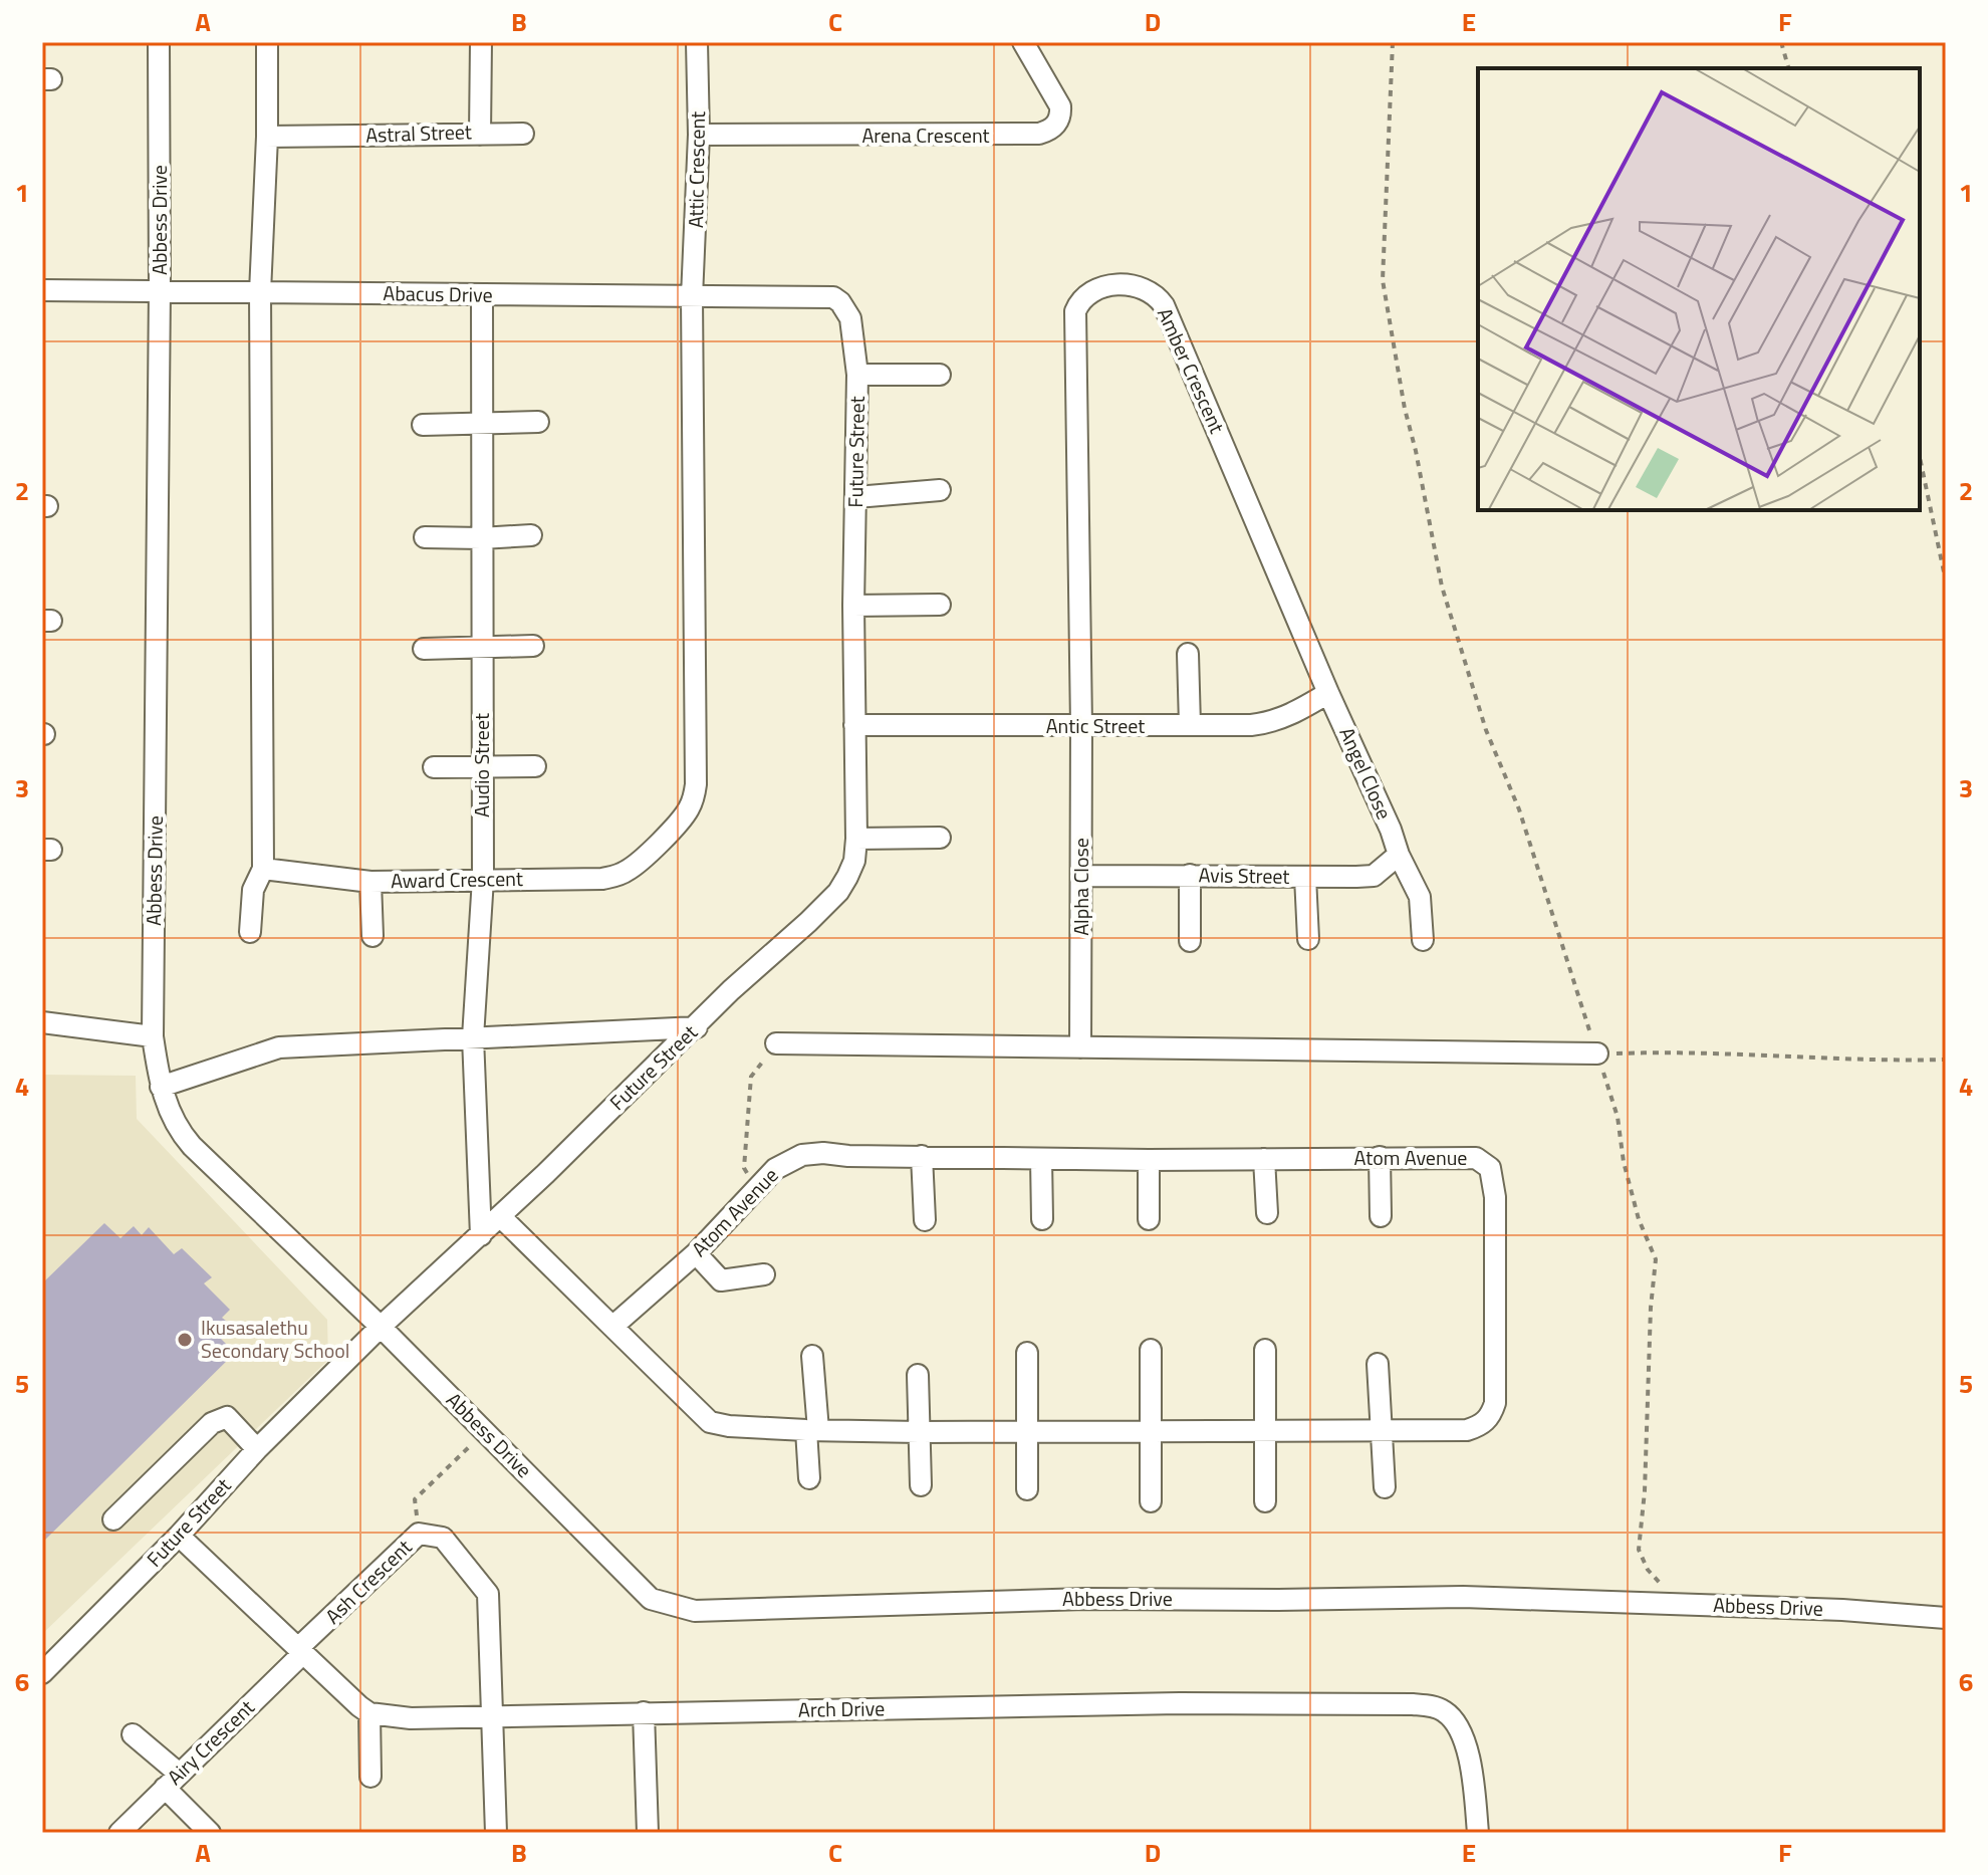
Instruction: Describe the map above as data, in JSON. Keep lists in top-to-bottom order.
{
  "streets": {
    "street": [
      "Astral Street",
      "Arena Crescent",
      "Attic Crescent",
      "Abbess Drive",
      "Abacus Drive",
      "Amber Crescent",
      "Future Street",
      "Antic Street",
      "Audio Street",
      "Angel Close",
      "Avis Street",
      "Award Crescent",
      "Alpha Close",
      "Atom Avenue",
      "Ash Crescent",
      "Arch Drive",
      "Airy Crescent"
    ]
  },
  "crossings": [
    ["Arena Crescent", "Attic Crescent"],
    ["Attic Crescent", "Abacus Drive"],
    ["Attic Crescent", "Award Crescent"],
    ["Abbess Drive", "Abacus Drive"],
    ["Abbess Drive", "Future Street"],
    ["Abacus Drive", "Future Street"],
    ["Abacus Drive", "Audio Street"],
    ["Abacus Drive", "Award Crescent"],
    ["Amber Crescent", "Antic Street"],
    ["Amber Crescent", "Angel Close"],
    ["Amber Crescent", "Alpha Close"],
    ["Future Street", "Antic Street"],
    ["Future Street", "Audio Street"],
    ["Antic Street", "Angel Close"],
    ["Antic Street", "Alpha Close"],
    ["Audio Street", "Award Crescent"],
    ["Angel Close", "Avis Street"],
    ["Avis Street", "Alpha Close"],
    ["Ash Crescent", "Arch Drive"],
    ["Ash Crescent", "Airy Crescent"]
  ],
  "places": ["Ikusasalethu Secondary School"],
  "grid": {
    "columns": [
      "A",
      "B",
      "C",
      "D",
      "E",
      "F"
    ],
    "rows": [
      "1",
      "2",
      "3",
      "4",
      "5",
      "6"
    ]
  }
}
